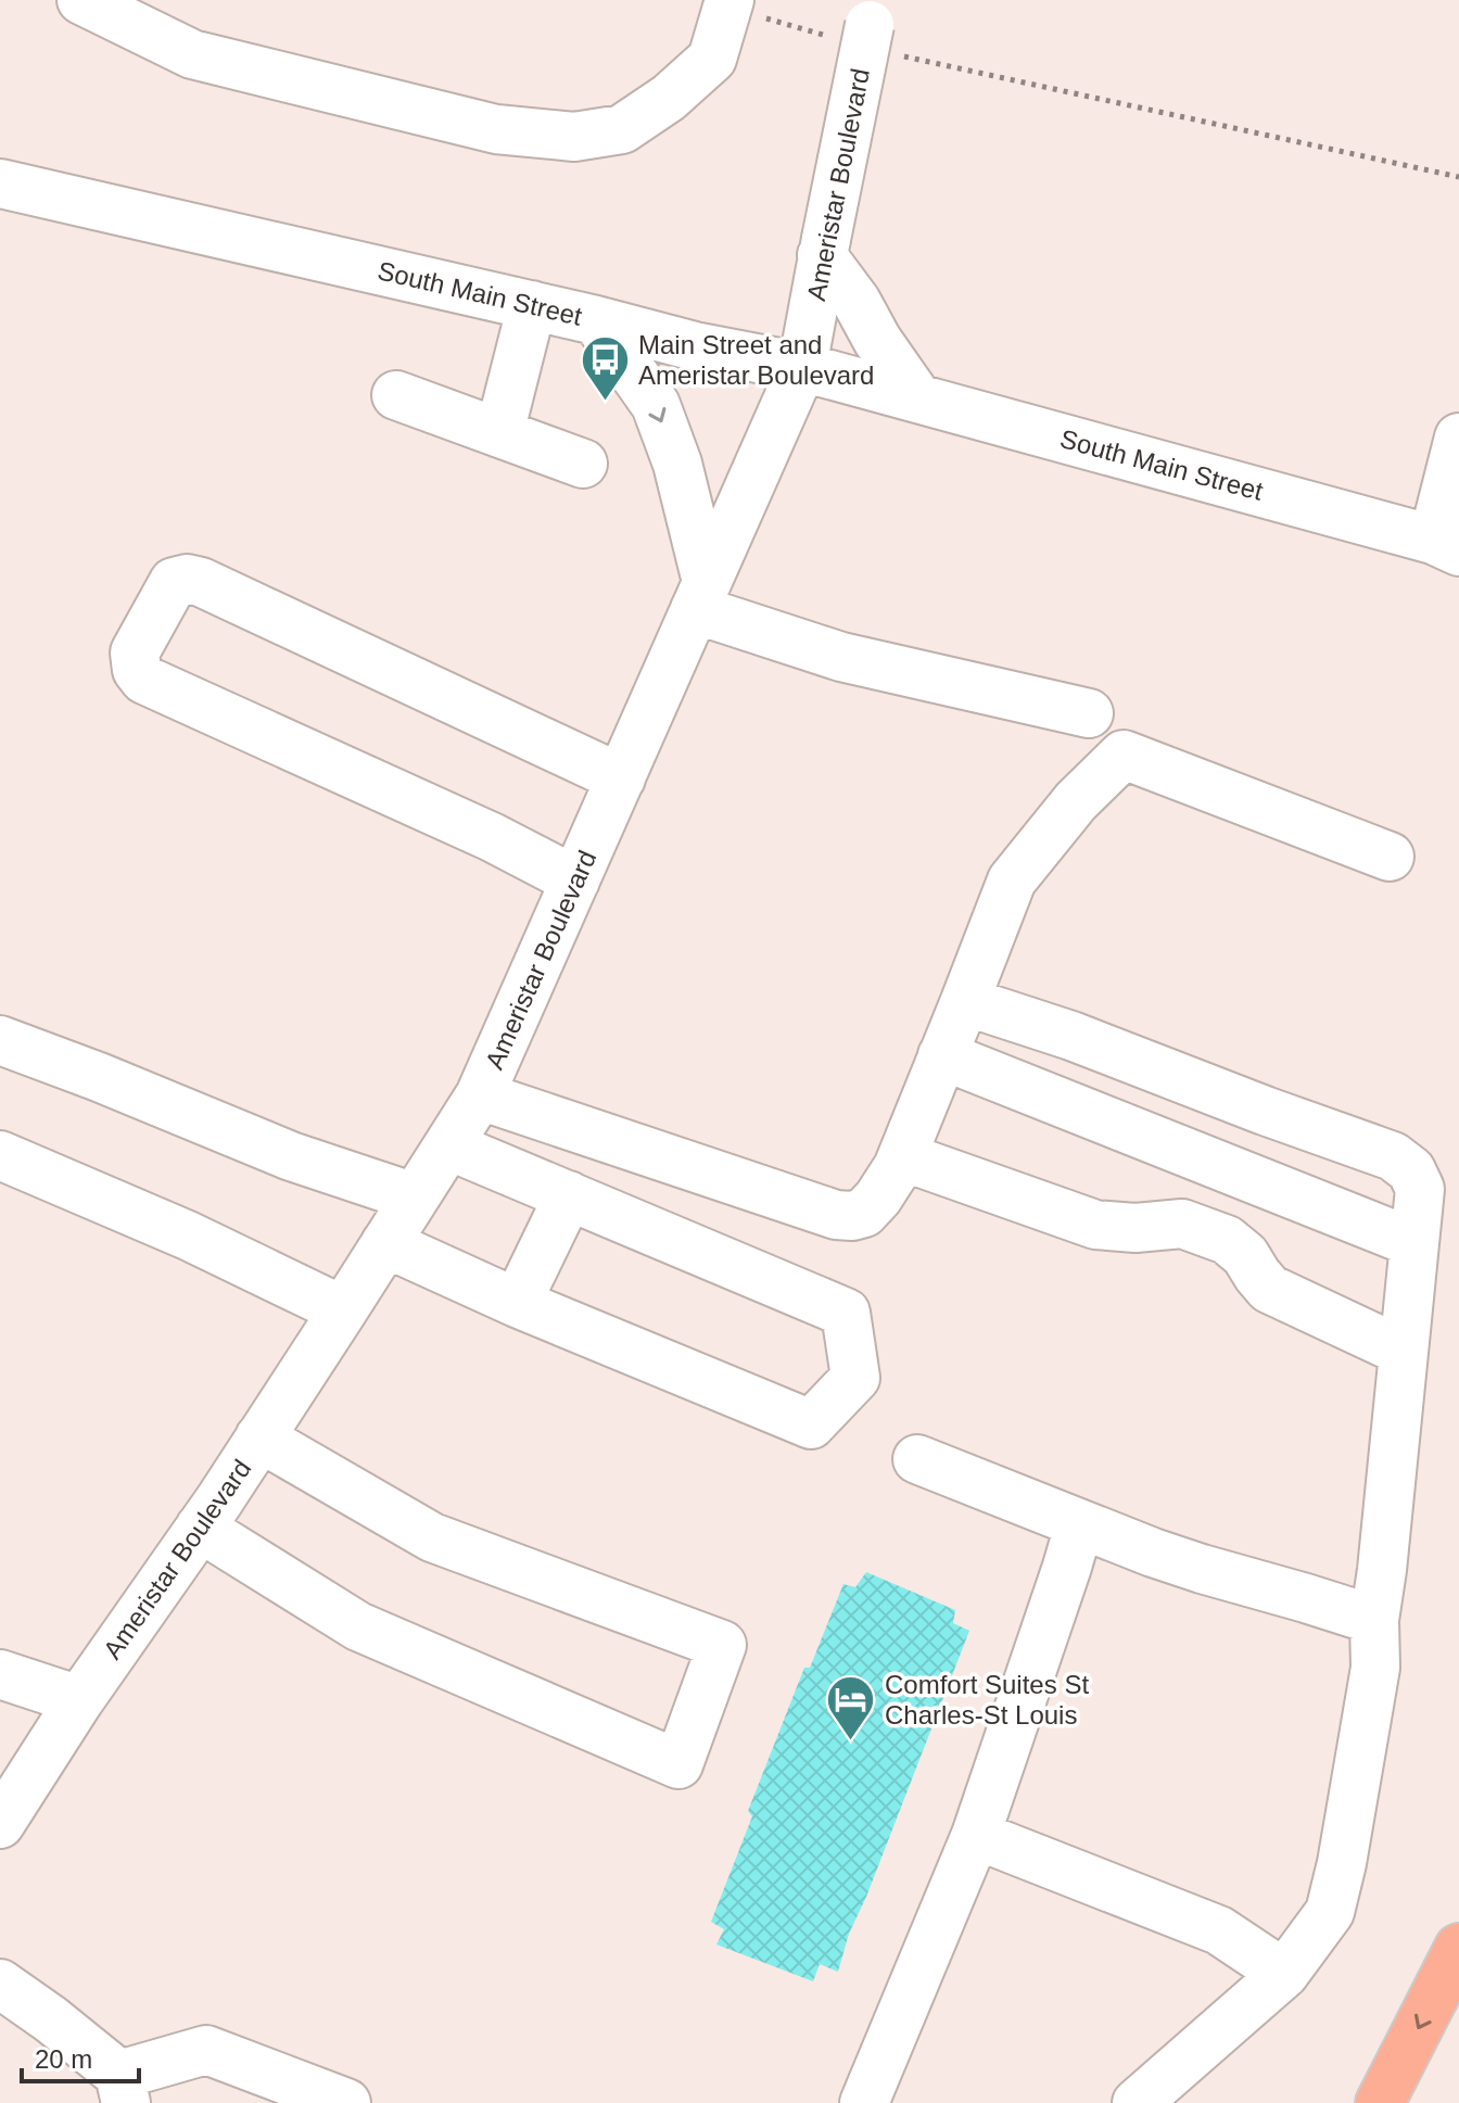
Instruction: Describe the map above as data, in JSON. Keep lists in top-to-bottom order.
{
  "streets": {
    "street": ["Ameristar Boulevard", "South Main Street"]
  },
  "crossings": [
    ["Ameristar Boulevard", "South Main Street"]
  ],
  "places": {
    "bus stop": ["Main Street and Ameristar Boulevard"],
    "hotel": ["Comfort Suites St Charles-St Louis"]
  },
  "scale_bar": "20 m"
}
